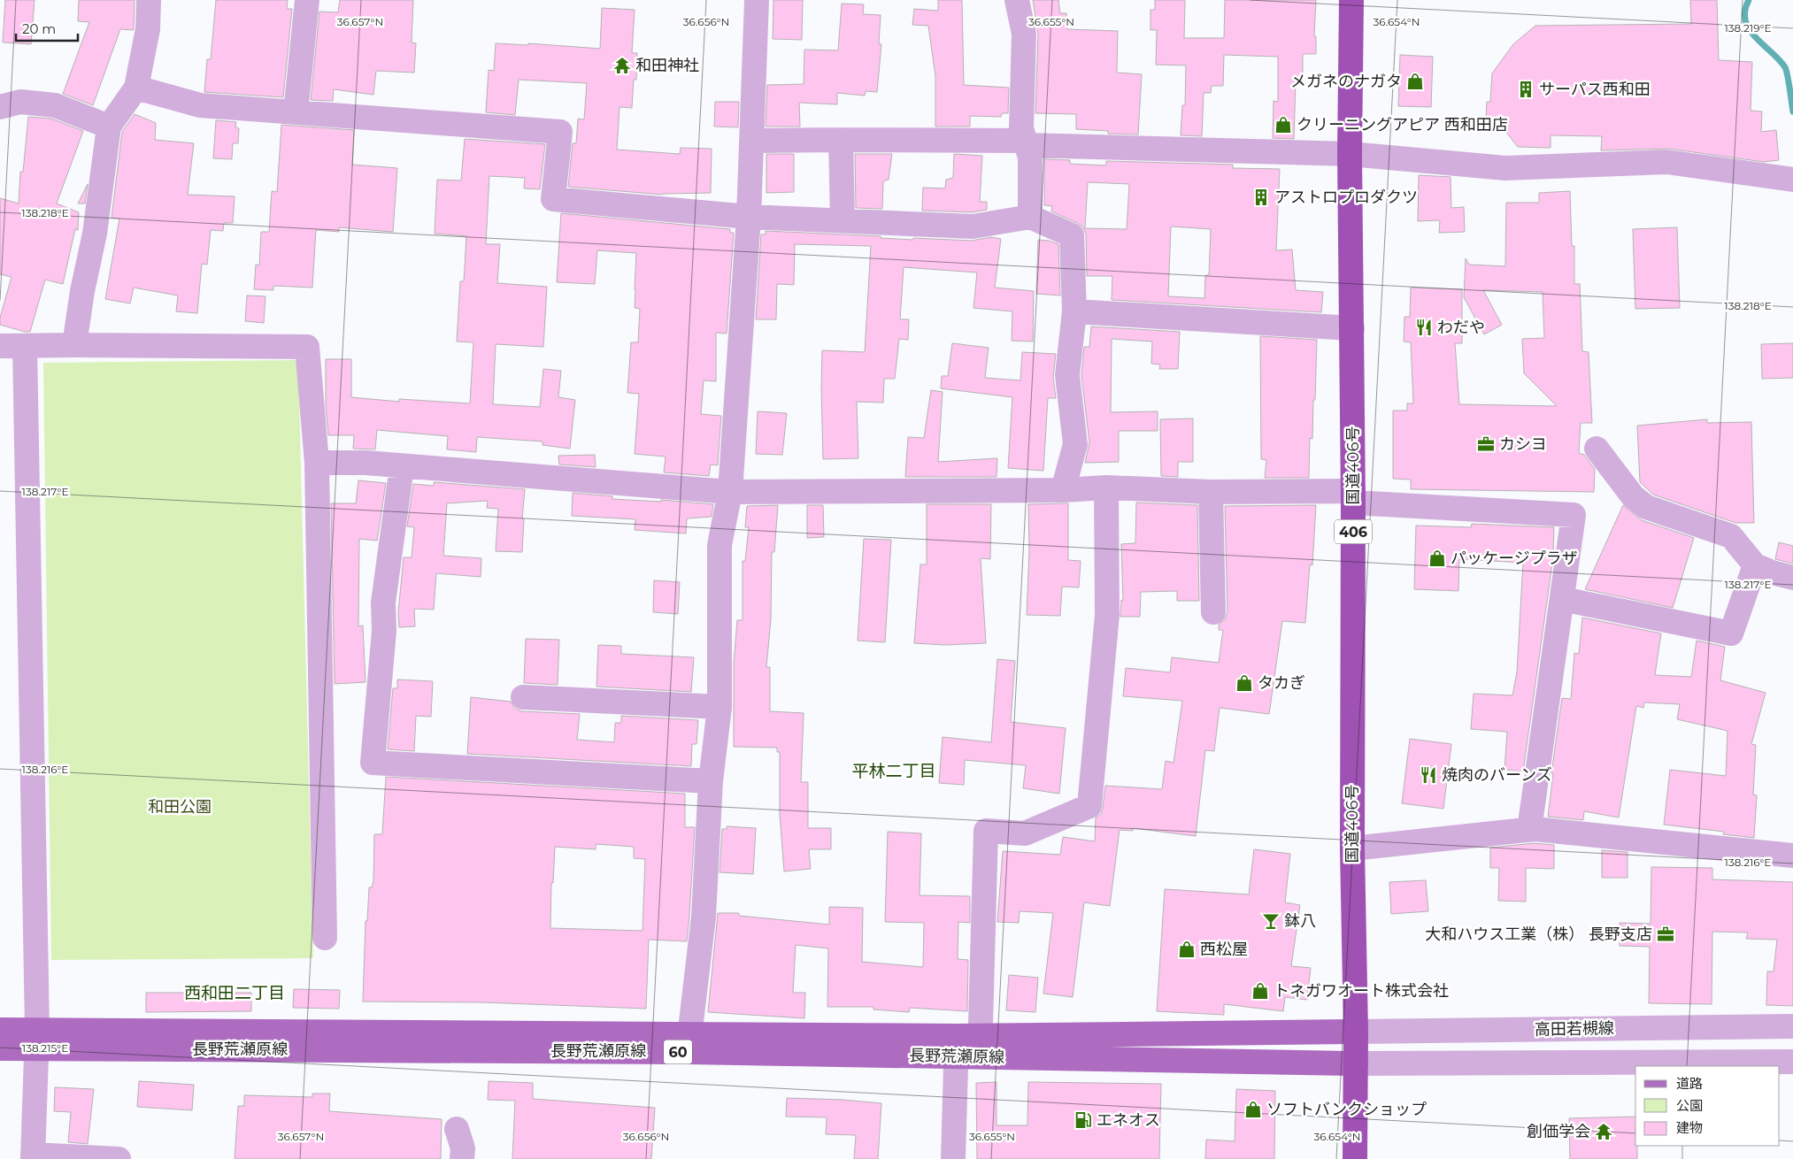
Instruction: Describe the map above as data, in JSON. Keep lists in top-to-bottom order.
{
  "streets": {
    "highway": ["国道406号", "406"],
    "main road": ["長野荒瀬原線", "60"],
    "street": ["高田若槻線"]
  },
  "crossings": [
    ["国道406号", "406"],
    ["国道406号", "高田若槻線"],
    ["国道406号", "長野荒瀬原線"],
    ["406", "長野荒瀬原線"],
    ["高田若槻線", "長野荒瀬原線"]
  ],
  "districts": ["平林二丁目", "西和田二丁目"],
  "parks": ["和田公園"],
  "places": {
    "temple": ["和田神社", "創価学会"],
    "shop": [
      "メガネのナガタ",
      "クリーニングアピア 西和田店",
      "パッケージプラザ",
      "タカぎ",
      "西松屋",
      "トネガワオート株式会社",
      "ソフトバンクショップ"
    ],
    "building": ["サーパス西和田", "アストロプロダクツ"],
    "restaurant": ["わだや", "焼肉のバーンズ"],
    "office": ["カシヨ", "大和ハウス工業（株） 長野支店"],
    "bar": ["鉢八"],
    "fuel station": ["エネオス"]
  },
  "legend": ["道路", "公園", "建物"],
  "scale_bar": "20 m",
  "coordinates": [
    "36.657°N",
    "36.656°N",
    "36.655°N",
    "36.654°N",
    "138.219°E",
    "138.218°E",
    "138.217°E",
    "138.216°E",
    "138.215°E"
  ]
}
